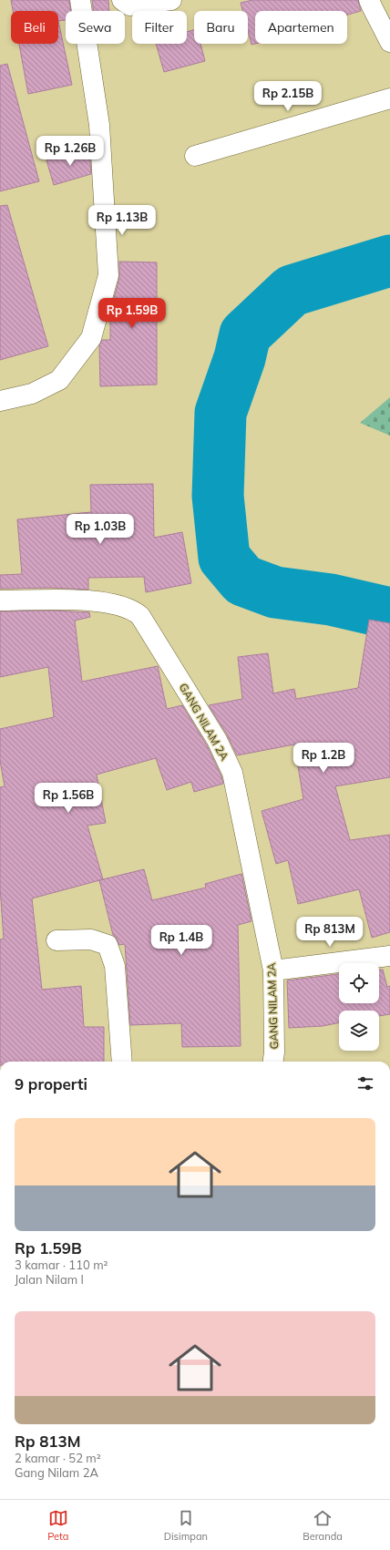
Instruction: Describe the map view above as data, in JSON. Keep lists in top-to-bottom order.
{
  "streets": {
    "street": ["GANG NILAM 2A"]
  },
  "page": {
    "chip": [
      "Beli",
      "Sewa",
      "Filter",
      "Baru",
      "Apartemen"
    ],
    "price": [
      "Rp 2.15B",
      "Rp 1.26B",
      "Rp 1.13B",
      "Rp 1.59B",
      "Rp 1.03B",
      "Rp 1.2B",
      "Rp 1.56B",
      "Rp 813M",
      "Rp 1.4B"
    ],
    "heading": "9 properti",
    "list": [
      {
        "name": "Rp 1.59B",
        "note": "3 kamar · 110 m² · Jalan Nilam I"
      },
      {
        "name": "Rp 813M",
        "note": "2 kamar · 52 m² · Gang Nilam 2A"
      }
    ],
    "tabs": ["Peta", "Disimpan", "Beranda"]
  }
}
